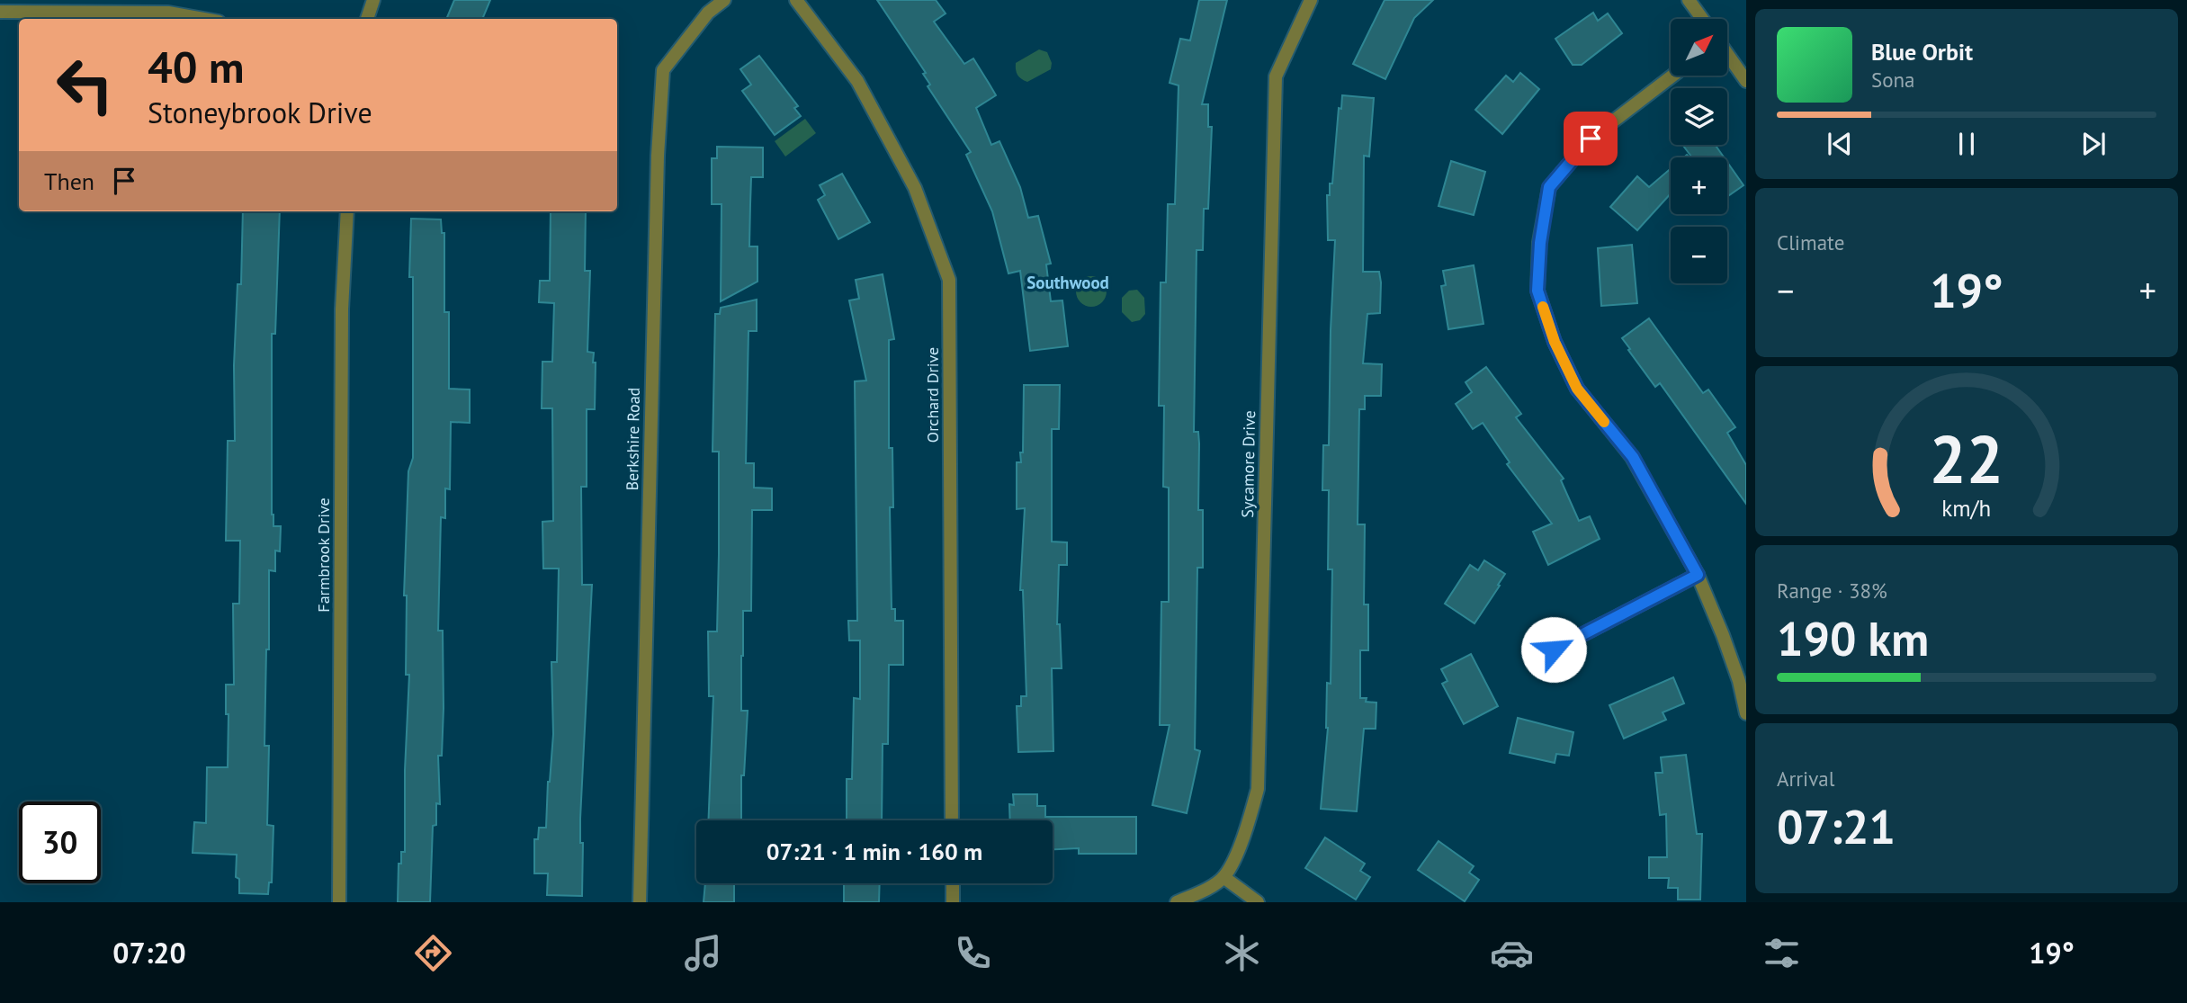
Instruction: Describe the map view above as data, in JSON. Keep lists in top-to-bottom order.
{
  "streets": {
    "street": [
      "Orchard Drive",
      "Berkshire Road",
      "Sycamore Drive",
      "Farmbrook Drive"
    ]
  },
  "districts": ["Southwood"],
  "north": "top right",
  "page": {
    "map_buttons": ["+", "−"],
    "turn": ["40 m", "Stoneybrook Drive"],
    "song": ["Blue Orbit", "Sona"],
    "then": "Then",
    "tile": [
      "Climate",
      ["Range · 38%", "190 km"],
      ["Arrival", "07:21"]
    ],
    "heat": ["−", "19°", "+"],
    "limit": "30",
    "trip": "07:21 · 1 min · 160 m",
    "tabs": ["07:20", "19°"],
    "gauge": ["22", "km/h"]
  }
}
